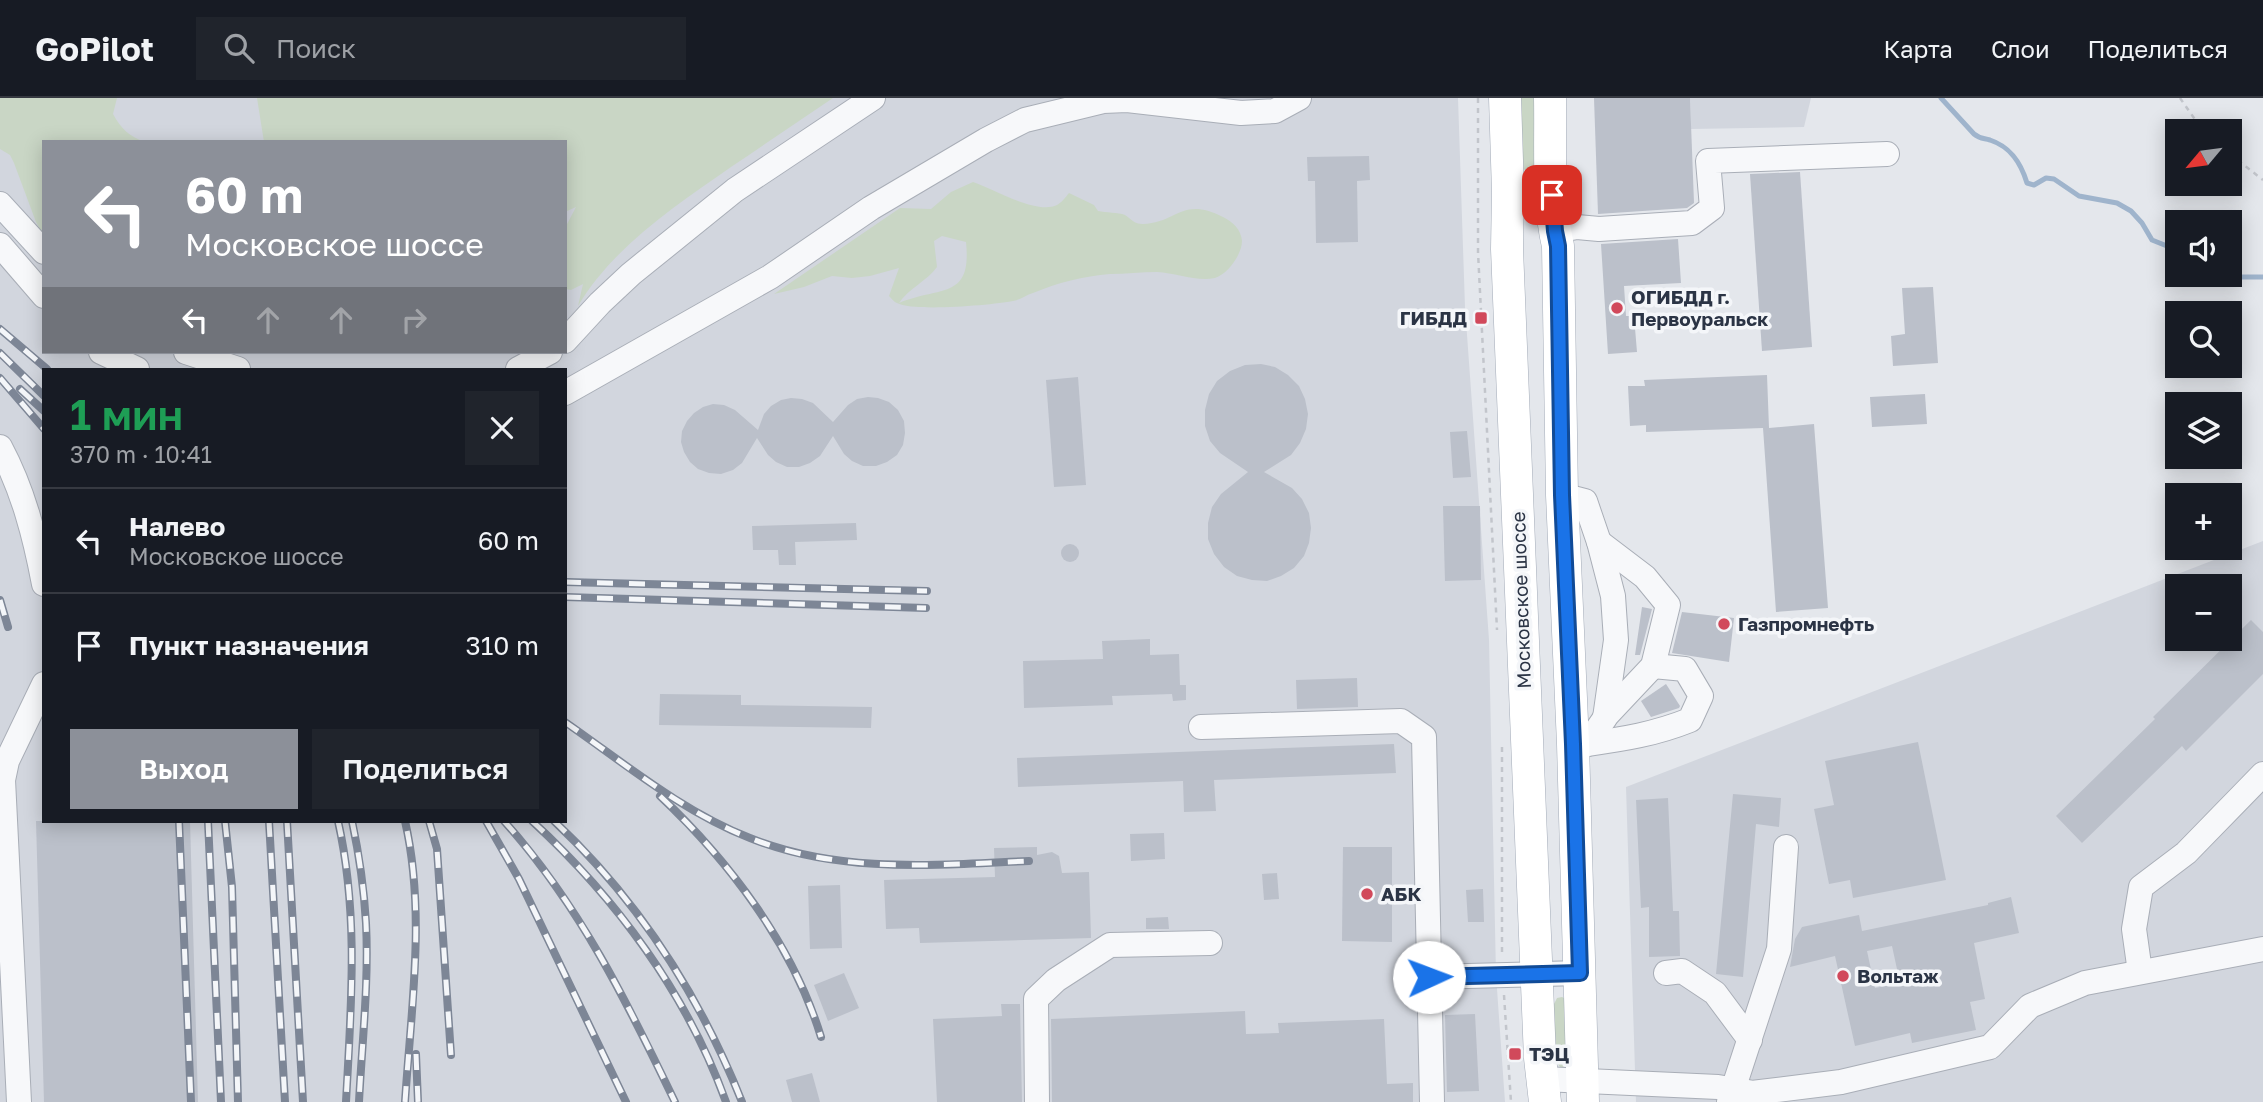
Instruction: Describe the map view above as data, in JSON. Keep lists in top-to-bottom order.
{
  "streets": {
    "main road": ["Московское шоссе"]
  },
  "places": {
    "other": [
      "ОГИБДД г. Первоуральск",
      "Газпромнефть",
      "АБК",
      "Вольтаж"
    ],
    "transit": ["ГИБДД", "ТЭЦ"]
  },
  "north": "bottom left",
  "page": {
    "header": "GoPilot",
    "search": "Поиск",
    "nav": ["Карта", "Слои", "Поделиться"],
    "map_buttons": ["+", "−"],
    "turn": ["60 m", "Московское шоссе"],
    "heading": ["1 мин", "370 m · 10:41"],
    "list": [
      {
        "name": "Налево",
        "note": "Московское шоссе",
        "value": "60 m"
      },
      {
        "name": "Пункт назначения",
        "value": "310 m"
      }
    ],
    "buttons": ["Выход", "Поделиться"]
  }
}
